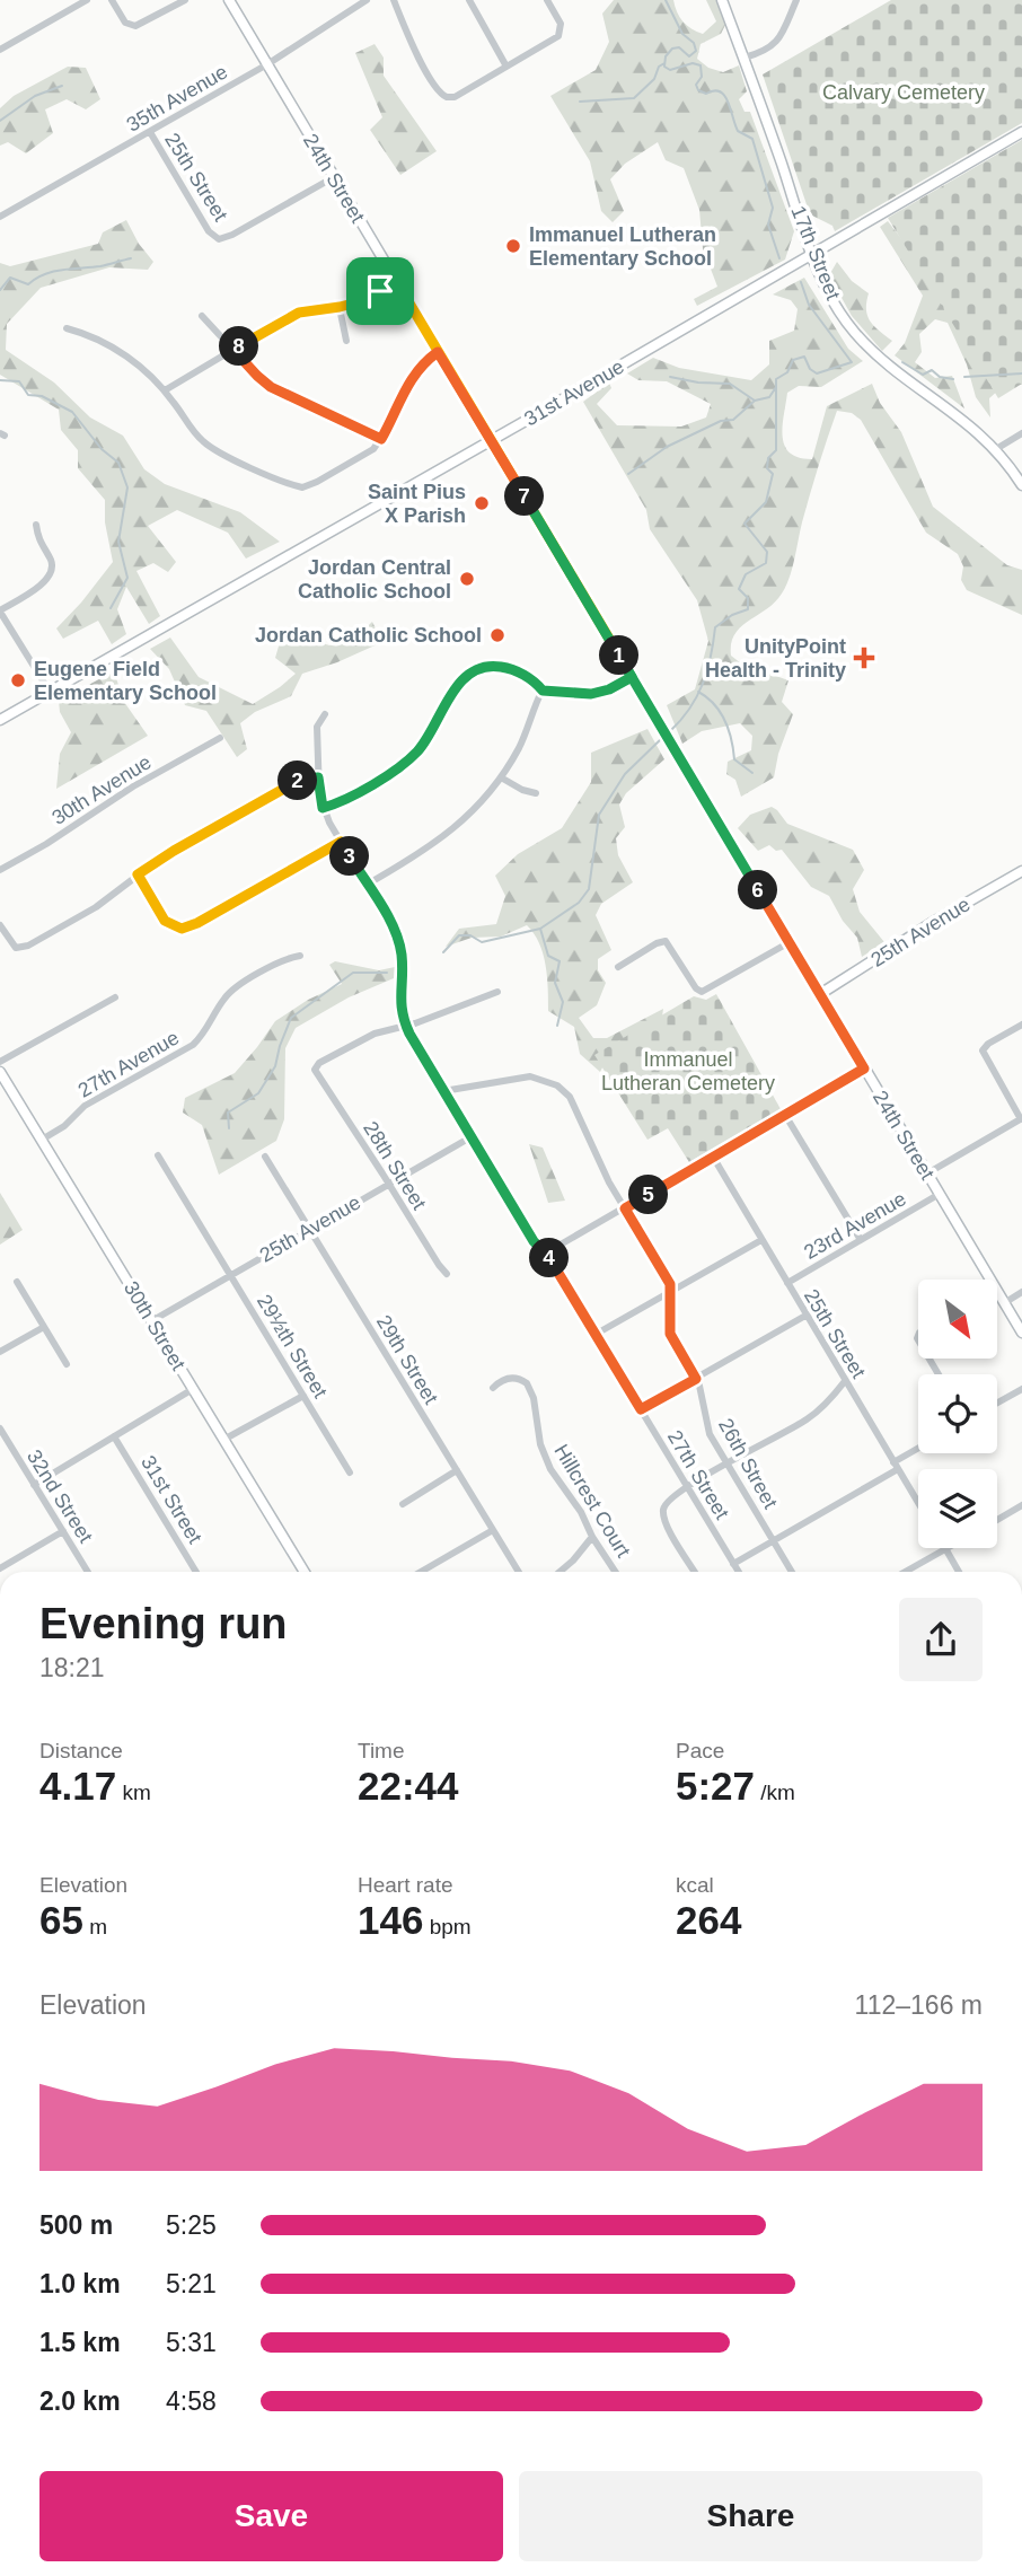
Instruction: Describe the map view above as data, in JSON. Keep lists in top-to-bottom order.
{
  "streets": {
    "street": [
      "35th Avenue",
      "25th Street",
      "24th Street",
      "17th Street",
      "31st Avenue",
      "30th Avenue",
      "25th Avenue",
      "27th Avenue",
      "28th Street",
      "23rd Avenue",
      "30th Street",
      "29½th Street",
      "29th Street",
      "26th Street",
      "27th Street",
      "32nd Street",
      "31st Street",
      "Hillcrest Court"
    ]
  },
  "crossings": [
    ["35th Avenue", "25th Street"],
    ["35th Avenue", "24th Street"],
    ["25th Street", "24th Street"],
    ["25th Street", "23rd Avenue"],
    ["24th Street", "31st Avenue"],
    ["24th Street", "25th Avenue"],
    ["24th Street", "23rd Avenue"],
    ["17th Street", "31st Avenue"],
    ["25th Avenue", "28th Street"],
    ["25th Avenue", "30th Street"],
    ["25th Avenue", "29½th Street"],
    ["25th Avenue", "29th Street"],
    ["25th Avenue", "27th Street"],
    ["27th Avenue", "30th Street"],
    ["28th Street", "27th Street"],
    ["26th Street", "27th Street"]
  ],
  "parks": ["Calvary Cemetery", "Immanuel Lutheran Cemetery"],
  "places": {
    "other": [
      "Immanuel Lutheran Elementary School",
      "Saint Pius X Parish",
      "Jordan Central Catholic School",
      "Jordan Catholic School",
      "Eugene Field Elementary School"
    ],
    "health": ["UnityPoint Health - Trinity"]
  },
  "north": "bottom right",
  "page": {
    "pins": [
      "8",
      "7",
      "1",
      "2",
      "3",
      "6",
      "5",
      "4"
    ],
    "heading": ["Evening run", "18:21"],
    "stats": [
      ["Distance", "4.17 km"],
      ["Time", "22:44"],
      ["Pace", "5:27 /km"],
      ["Elevation", "65 m"],
      ["Heart rate", "146 bpm"],
      ["kcal", "264"]
    ],
    "chart": ["Elevation", "112–166 m"],
    "list": [
      {
        "name": "500 m",
        "note": "5:25"
      },
      {
        "name": "1.0 km",
        "note": "5:21"
      },
      {
        "name": "1.5 km",
        "note": "5:31"
      },
      {
        "name": "2.0 km",
        "note": "4:58"
      }
    ],
    "buttons": ["Save", "Share"]
  }
}
